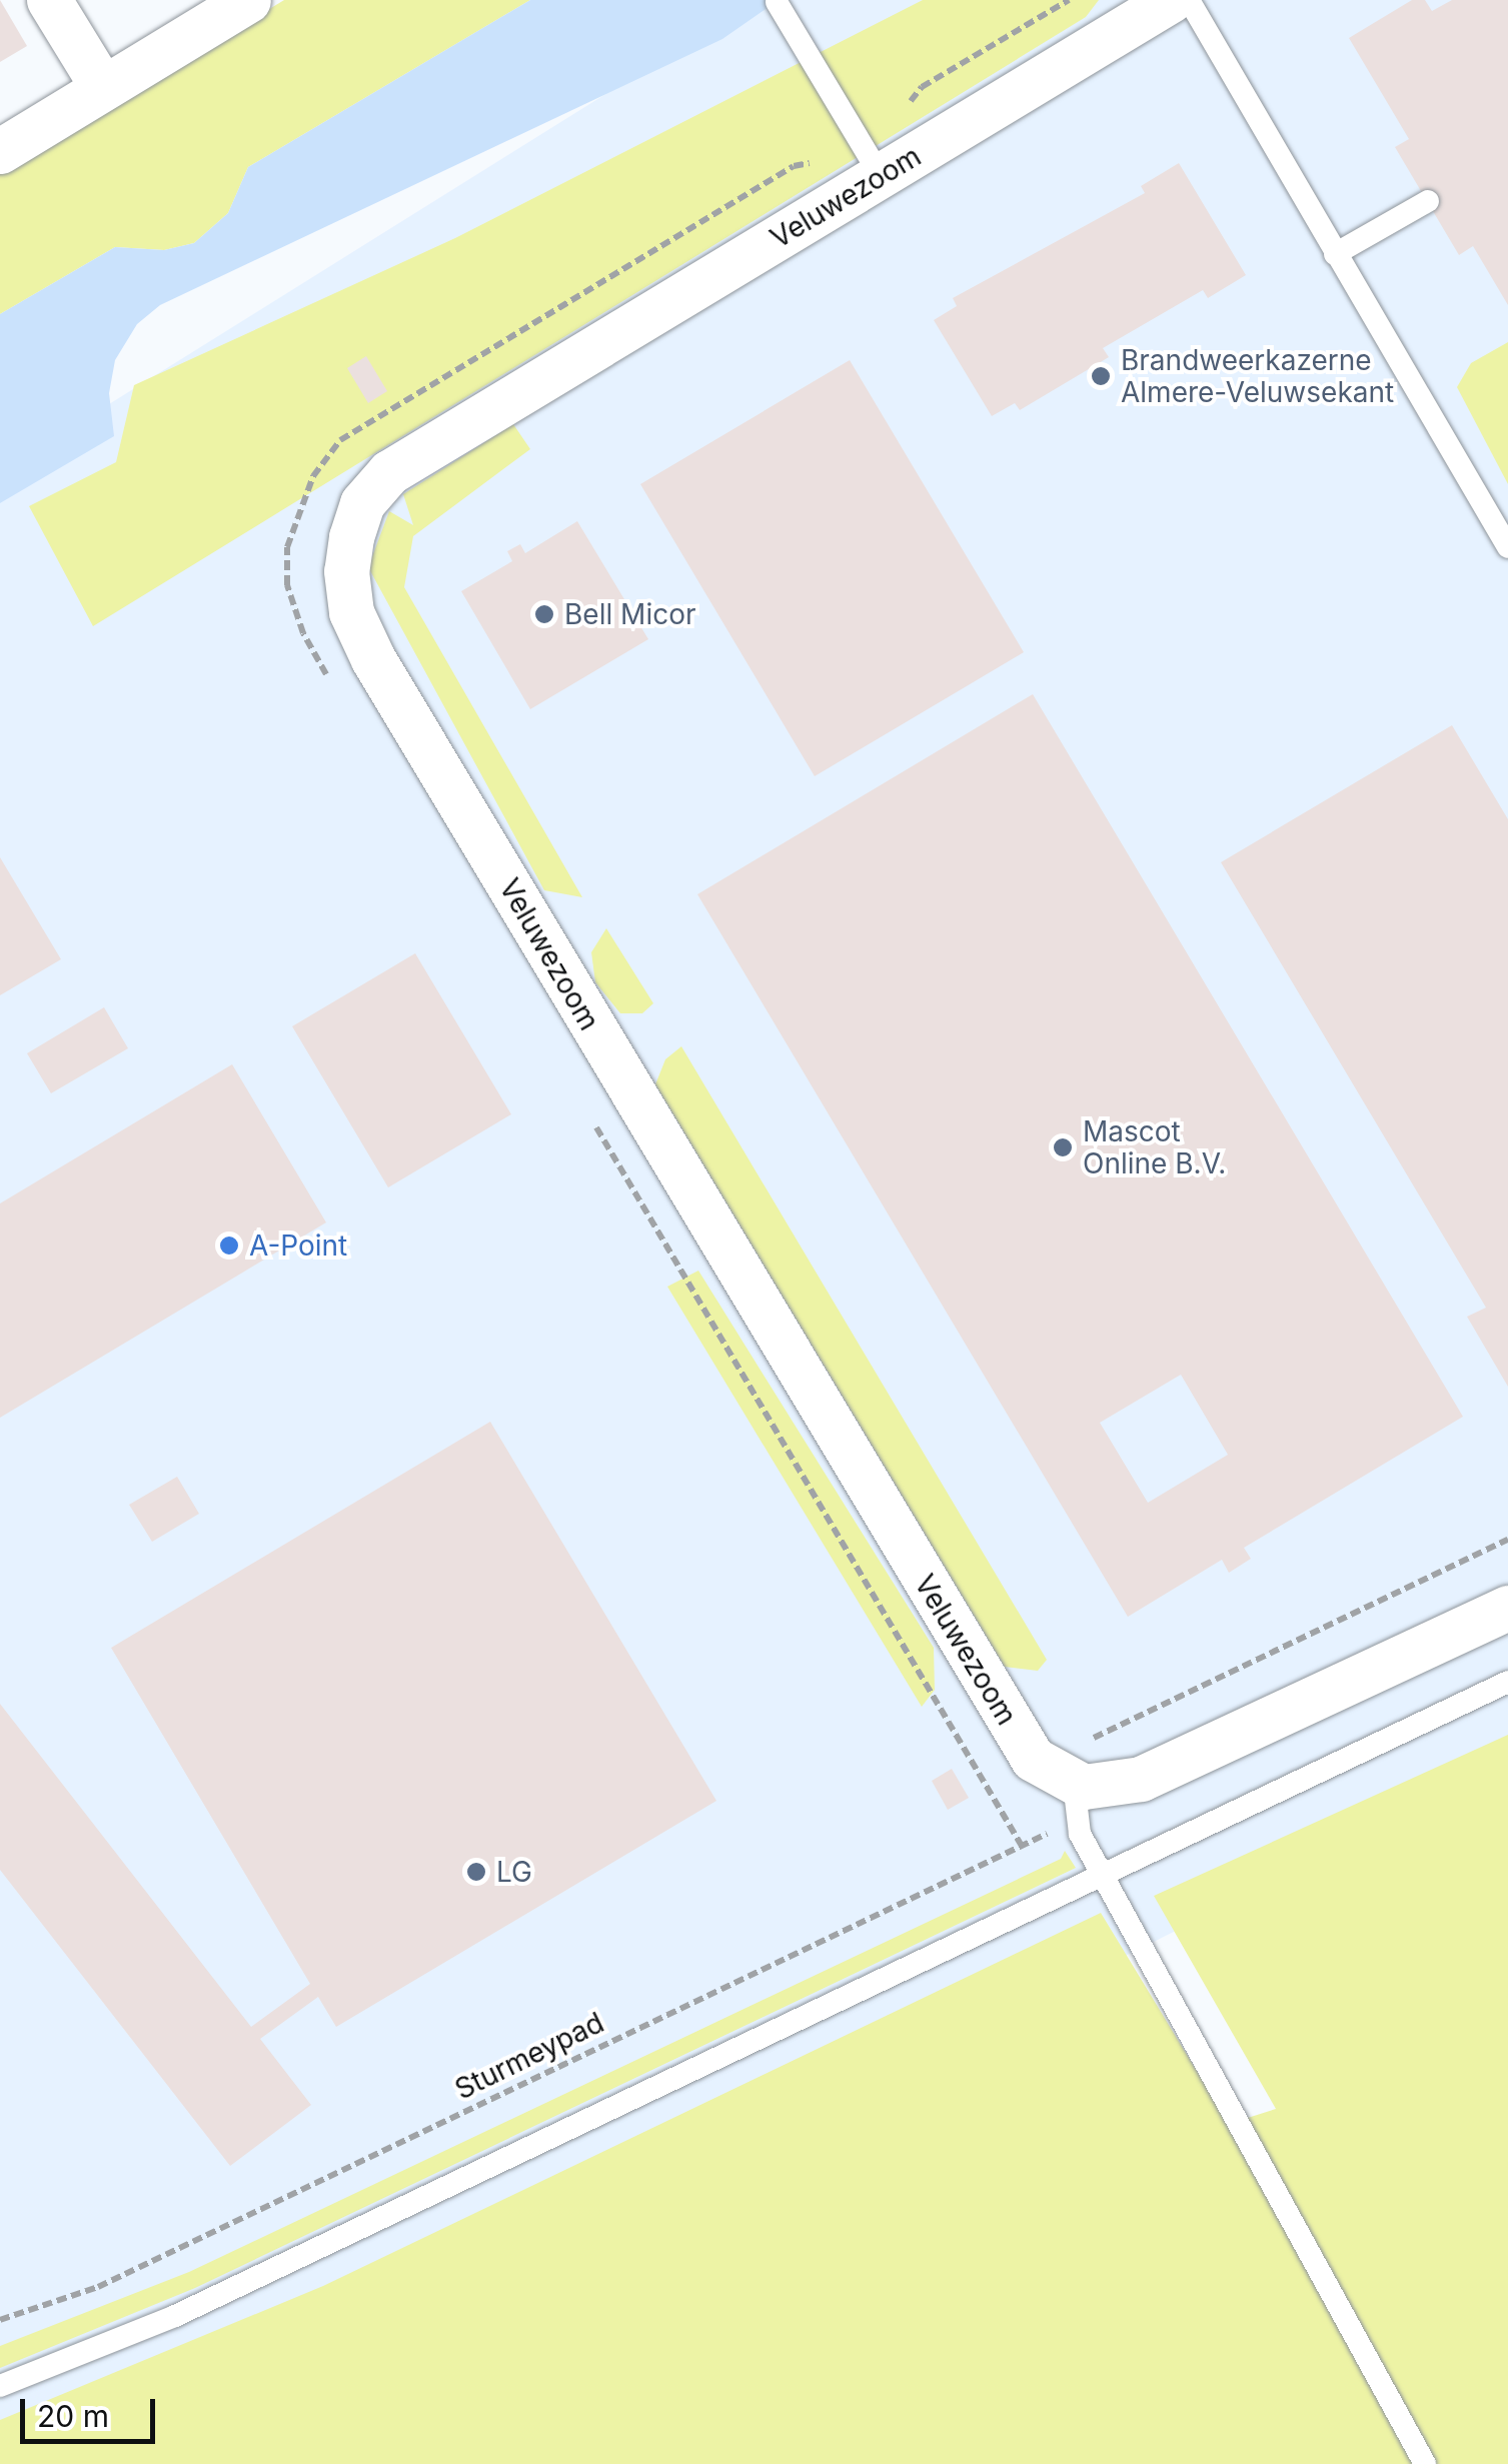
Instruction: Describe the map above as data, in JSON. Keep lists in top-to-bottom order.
{
  "streets": {
    "street": ["Veluwezoom"],
    "path": ["Sturmeypad"]
  },
  "crossings": [
    ["Veluwezoom", "Sturmeypad"]
  ],
  "places": [
    "Brandweerkazerne Almere-Veluwsekant",
    "Bell Micor",
    "Mascot Online B.V.",
    "A-Point",
    "LG"
  ],
  "scale_bar": "20 m"
}
